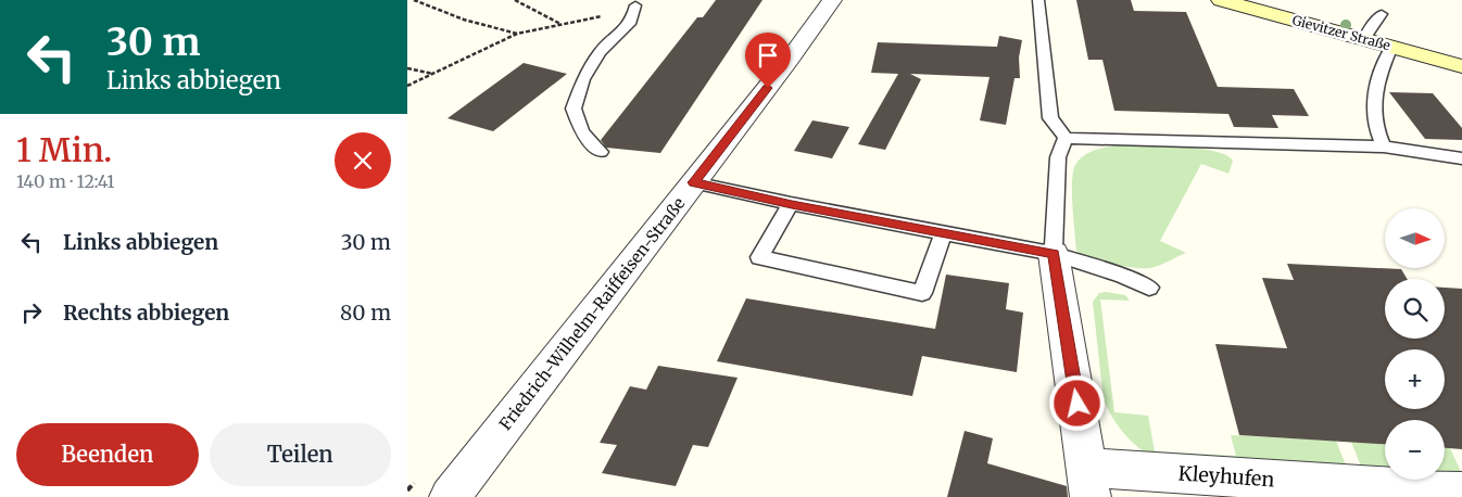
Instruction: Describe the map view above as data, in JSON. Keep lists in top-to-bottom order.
{
  "streets": {
    "main road": ["Gievitzer Straße"],
    "street": ["Friedrich-Wilhelm-Raiffeisen-Straße", "Kleyhufen"]
  },
  "north": "right",
  "page": {
    "turn": ["30 m", "Links abbiegen"],
    "heading": ["1 Min.", "140 m · 12:41"],
    "list": [
      {
        "name": "Links abbiegen",
        "value": "30 m"
      },
      {
        "name": "Rechts abbiegen",
        "value": "80 m"
      }
    ],
    "map_buttons": ["+", "−"],
    "buttons": ["Beenden", "Teilen"]
  }
}
